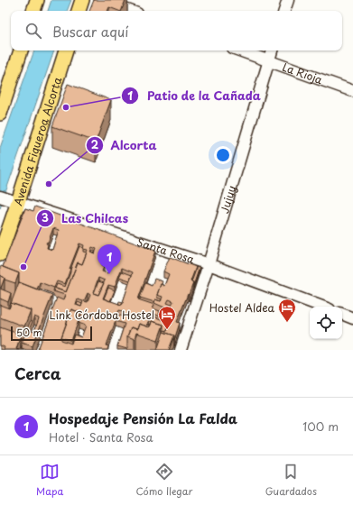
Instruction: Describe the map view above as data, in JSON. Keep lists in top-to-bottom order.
{
  "streets": {
    "main road": ["Avenida Figueroa Alcorta"],
    "street": ["La Rioja", "Jujuy", "Santa Rosa"]
  },
  "crossings": [
    ["La Rioja", "Jujuy"],
    ["Avenida Figueroa Alcorta", "Santa Rosa"],
    ["Jujuy", "Santa Rosa"]
  ],
  "places": {
    "other": ["Patio de la Cañada", "Alcorta", "Las Chilcas"],
    "hotel": ["Hostel Aldea", "Link Córdoba Hostel"]
  },
  "scale_bar": "50 m",
  "page": {
    "search": "Buscar aquí",
    "pins": "1",
    "scale": "50 m",
    "heading": "Cerca",
    "list": [
      {
        "mark": "1",
        "name": "Hospedaje Pensión La Falda",
        "note": "Hotel · Santa Rosa",
        "value": "100 m"
      }
    ],
    "nav": ["Mapa", "Cómo llegar", "Guardados"]
  }
}
